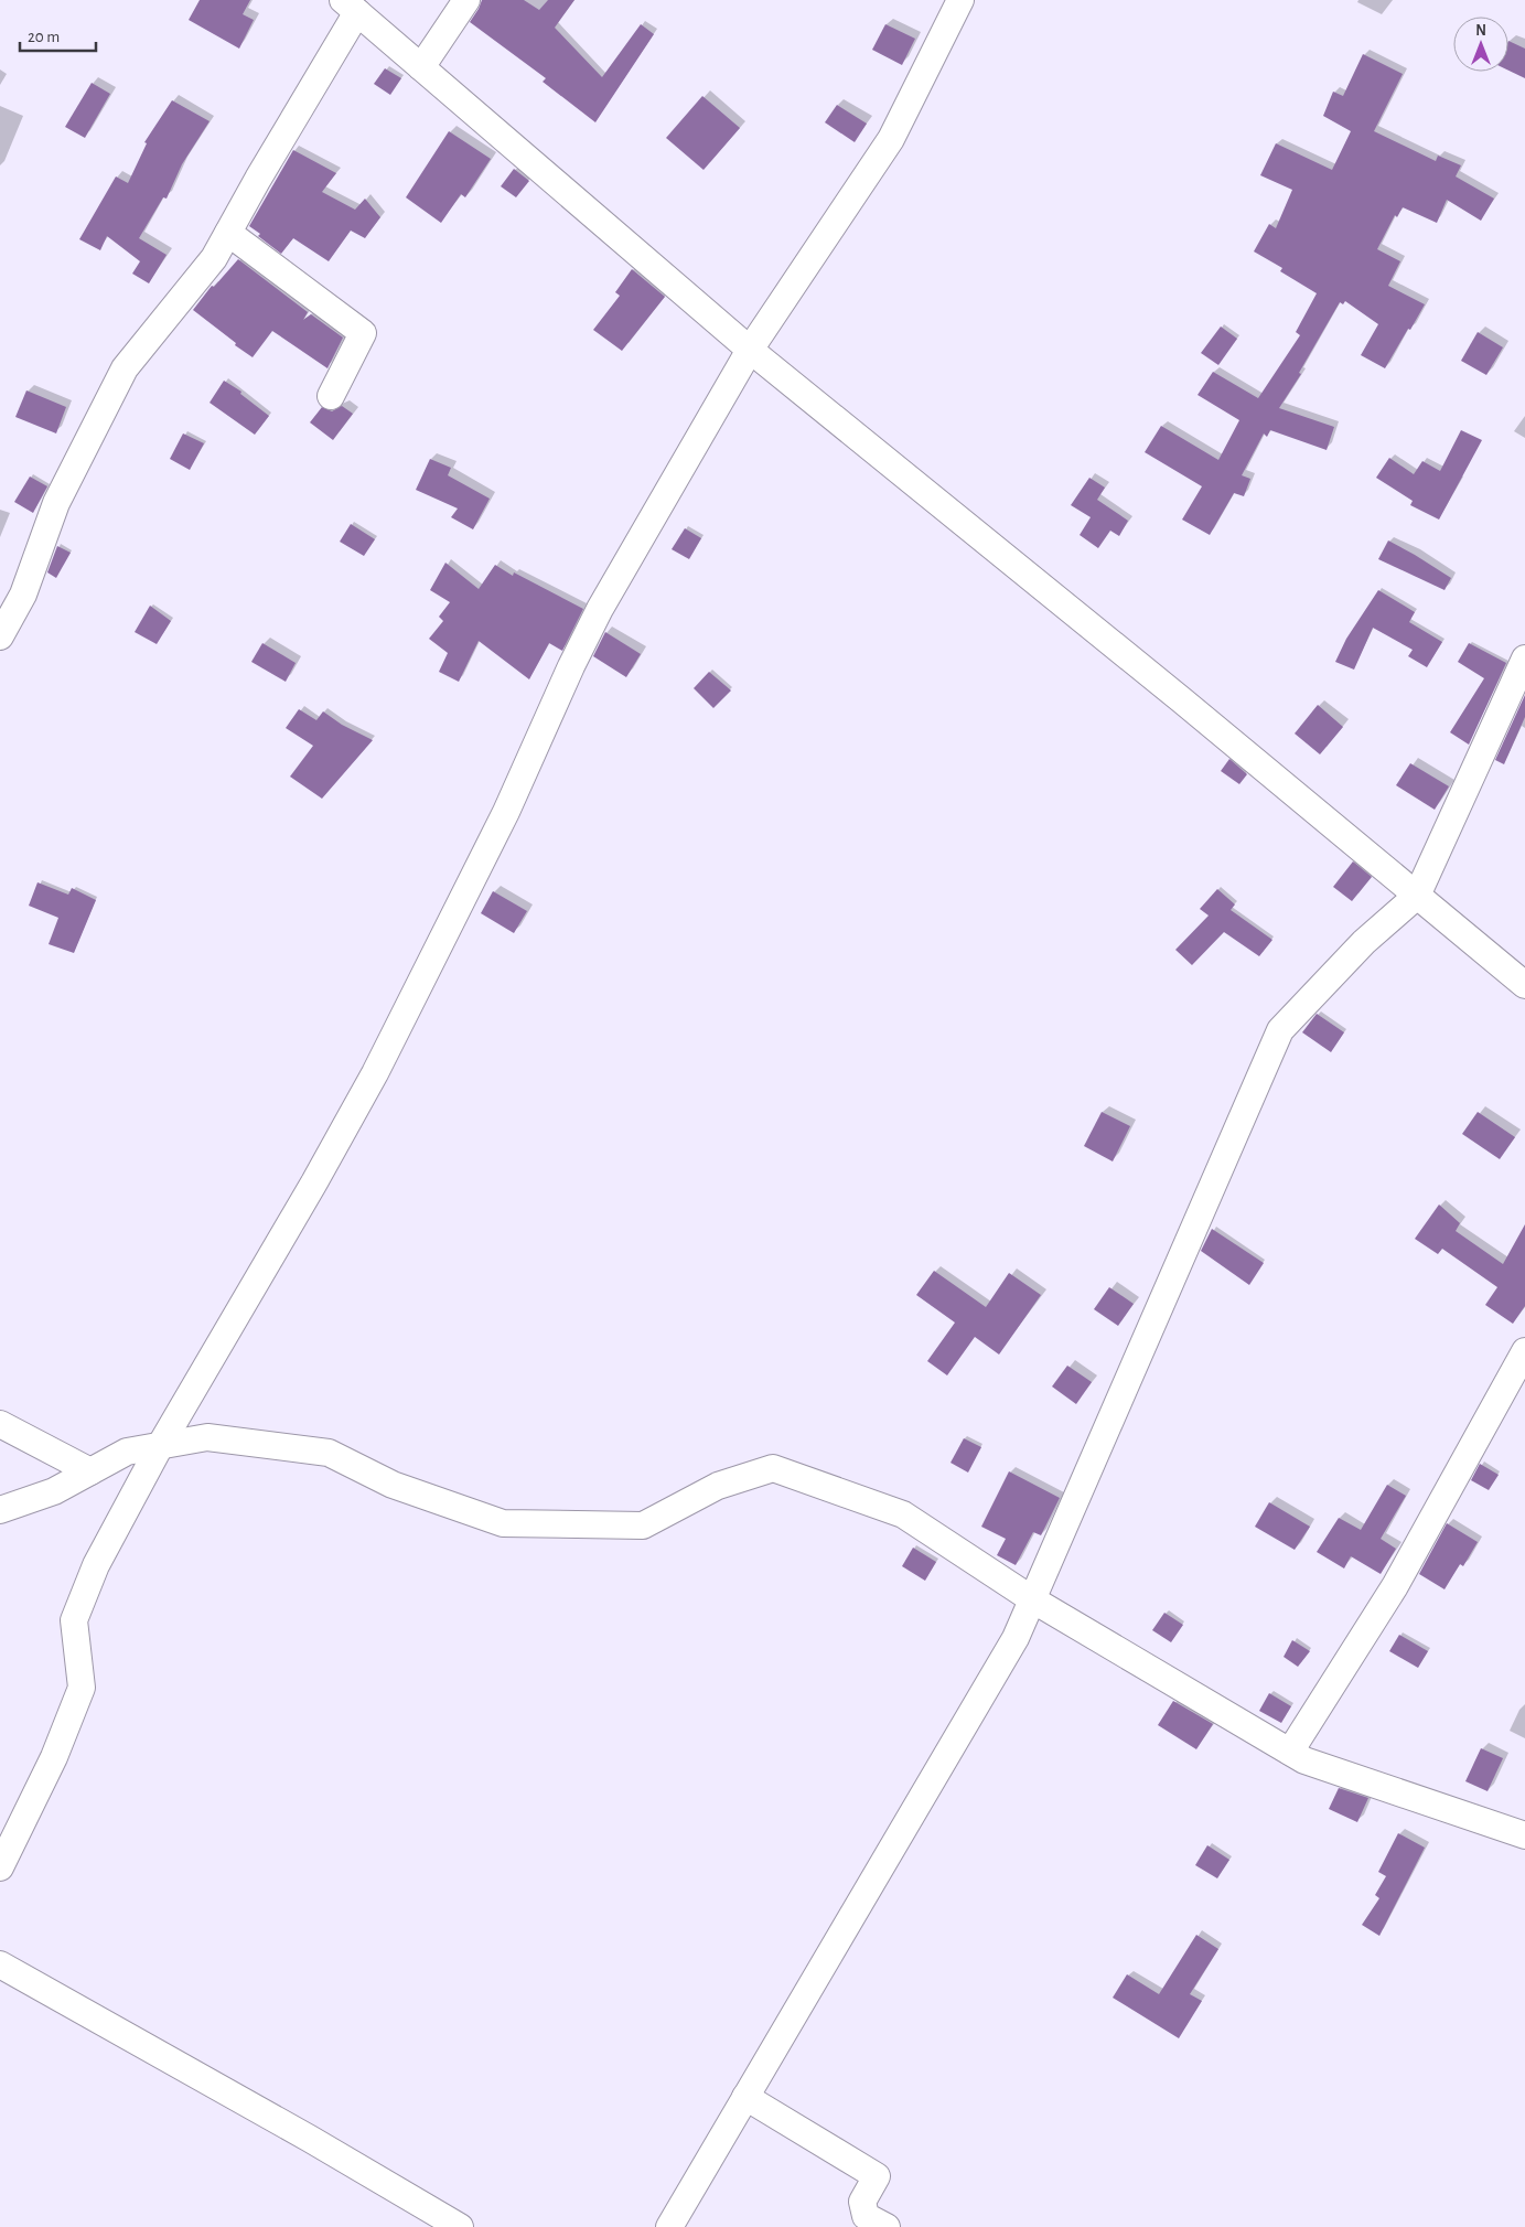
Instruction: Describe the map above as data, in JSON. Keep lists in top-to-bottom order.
{
  "scale_bar": "20 m",
  "north": "top"
}
